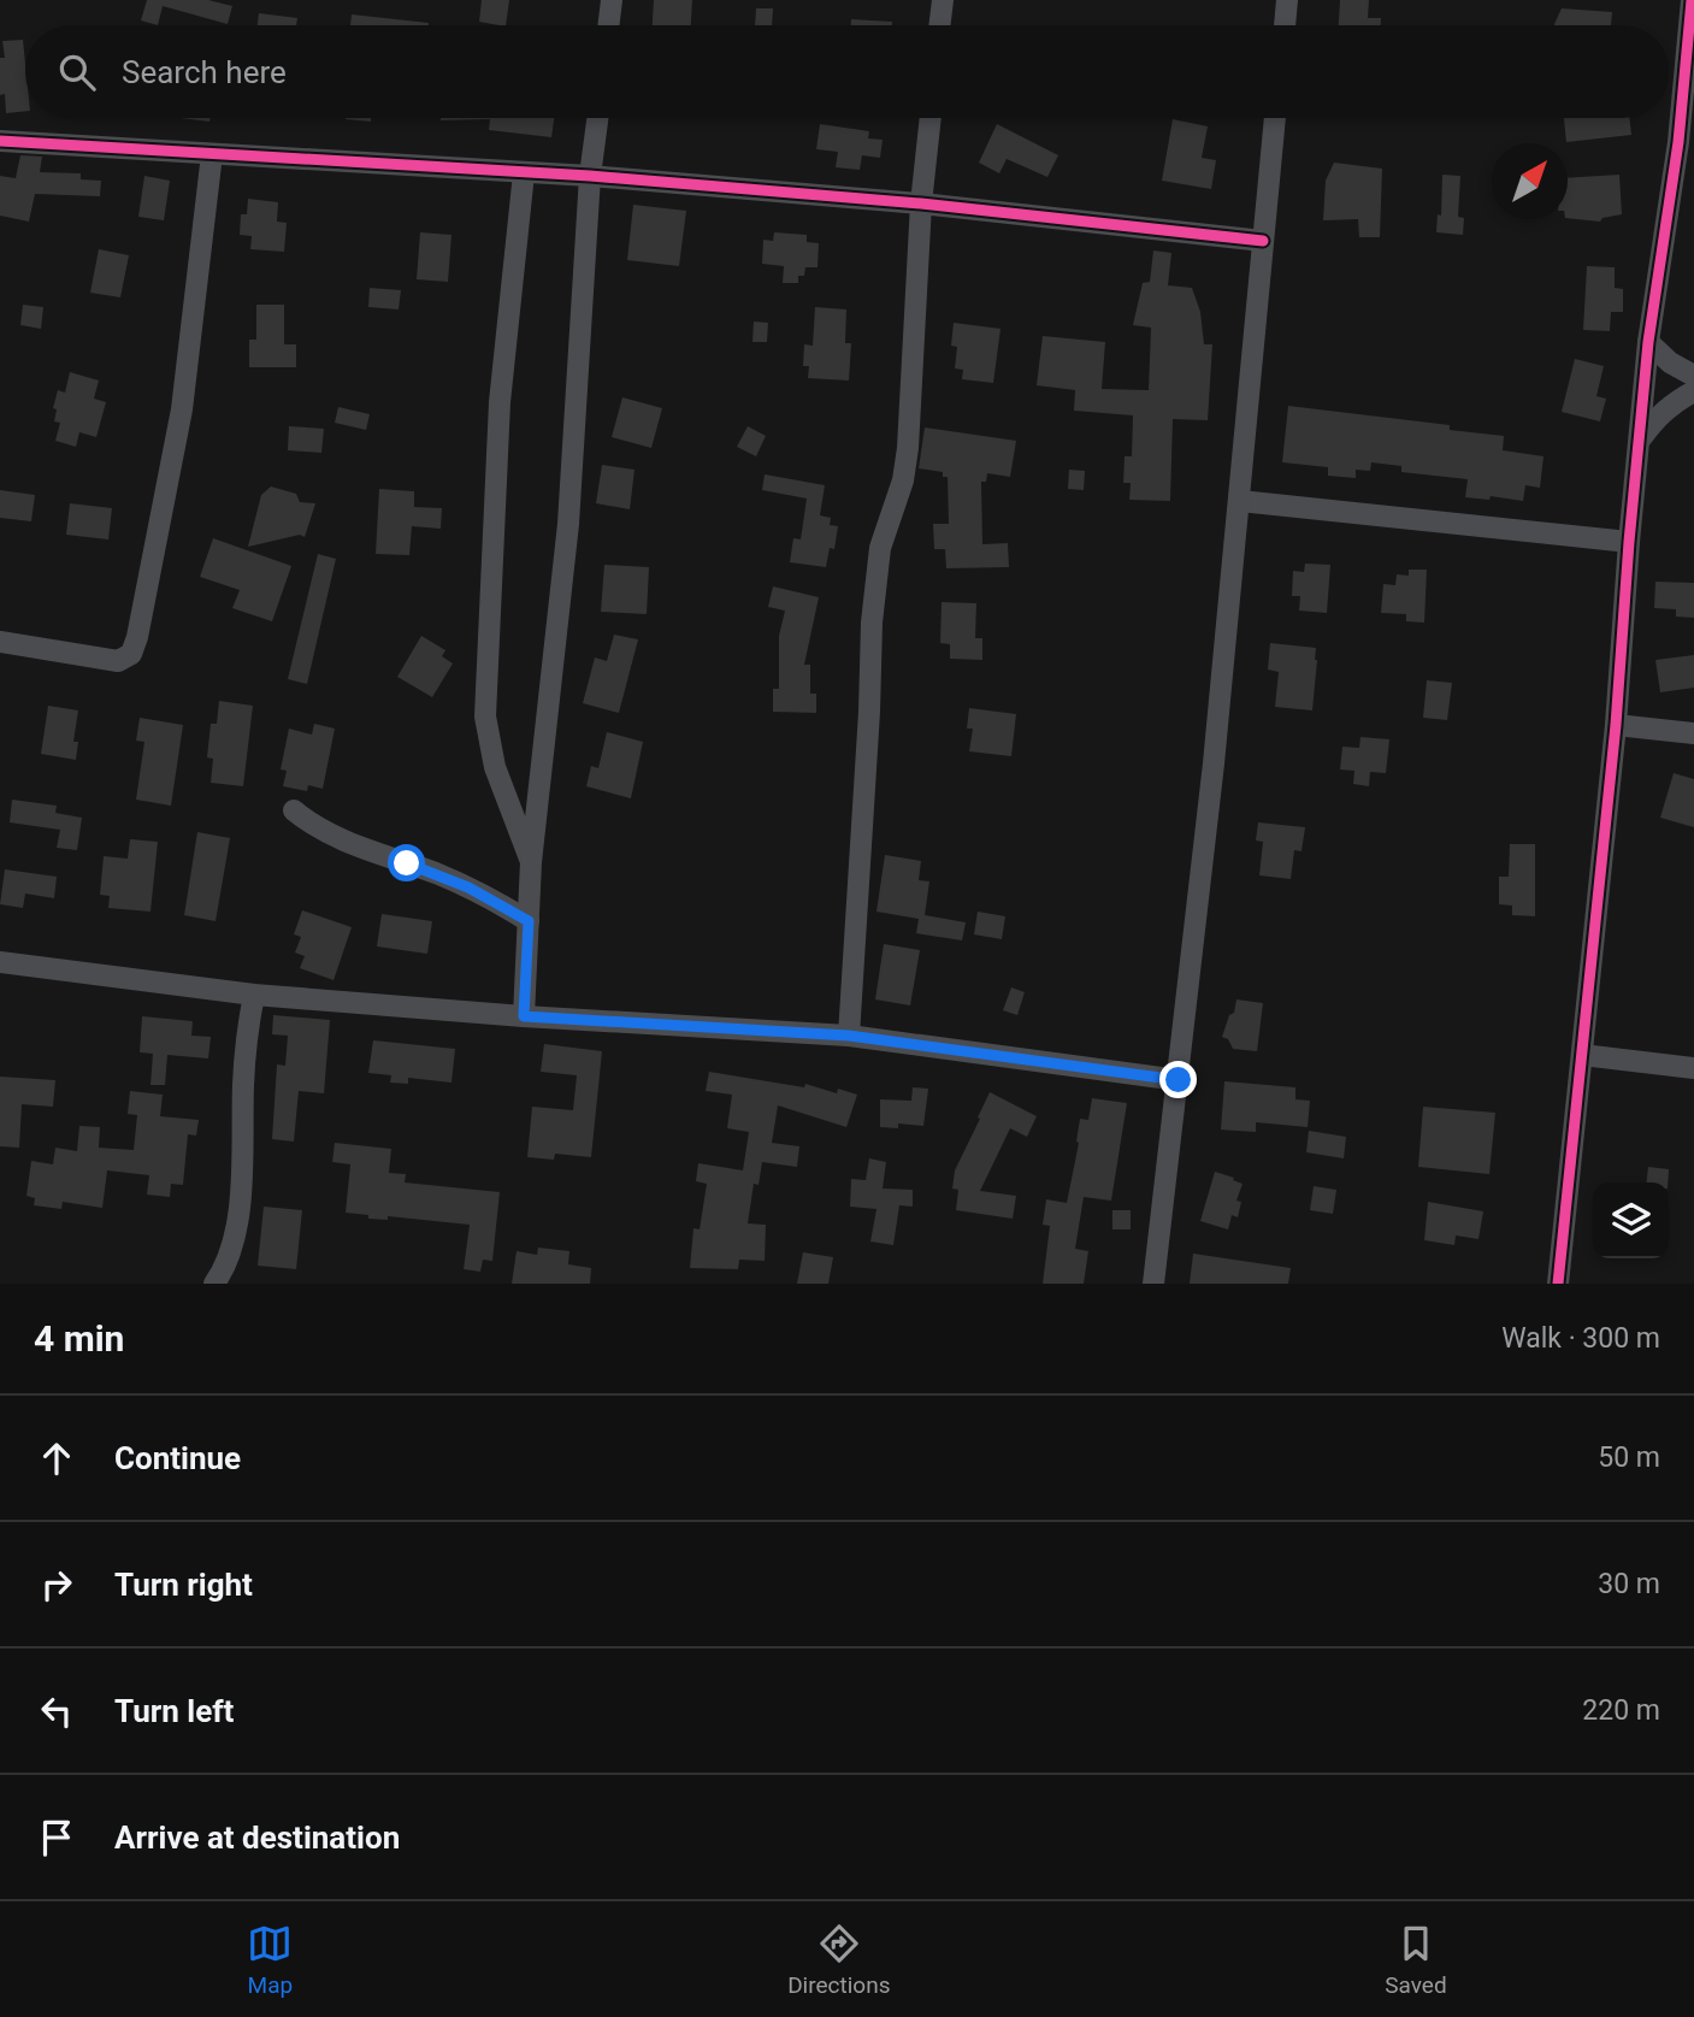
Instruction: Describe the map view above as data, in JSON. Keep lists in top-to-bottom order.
{
  "north": "top right",
  "page": {
    "search": "Search here",
    "heading": ["4 min", "Walk · 300 m"],
    "list": [
      ["Continue", "50 m"],
      ["Turn right", "30 m"],
      ["Turn left", "220 m"],
      "Arrive at destination"
    ],
    "nav": ["Map", "Directions", "Saved"]
  }
}
